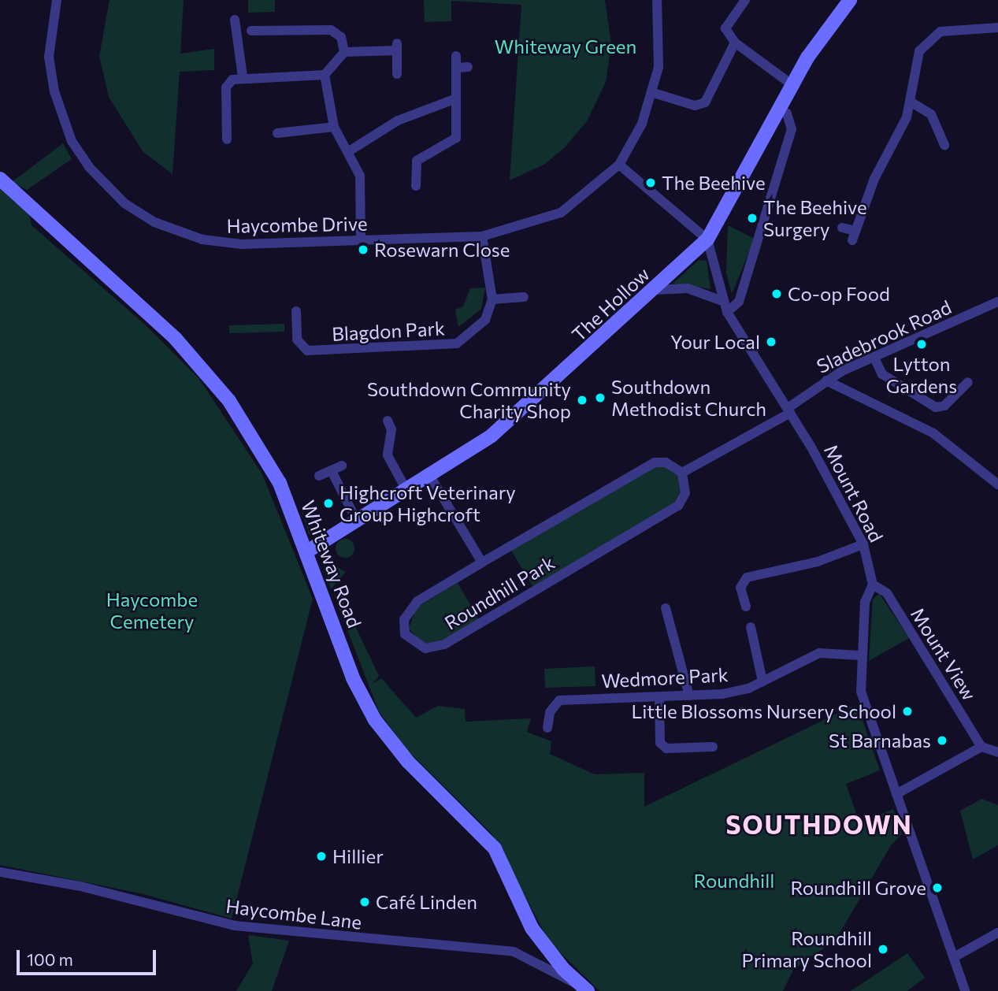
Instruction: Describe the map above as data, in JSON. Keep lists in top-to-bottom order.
{
  "streets": {
    "street": [
      "Haycombe Drive",
      "The Hollow",
      "Blagdon Park",
      "Sladebrook Road",
      "Mount Road",
      "Whiteway Road",
      "Roundhill Park",
      "Mount View",
      "Wedmore Park",
      "Haycombe Lane"
    ]
  },
  "crossings": [
    ["The Hollow", "Mount Road"],
    ["The Hollow", "Whiteway Road"],
    ["The Hollow", "Roundhill Park"],
    ["Sladebrook Road", "Mount Road"],
    ["Mount Road", "Mount View"],
    ["Whiteway Road", "Haycombe Lane"]
  ],
  "districts": ["SOUTHDOWN"],
  "parks": ["Whiteway Green", "Haycombe Cemetery", "Roundhill"],
  "places": [
    "The Beehive",
    "The Beehive Surgery",
    "Rosewarn Close",
    "Co-op Food",
    "Your Local",
    "Lytton Gardens",
    "Southdown Methodist Church",
    "Southdown Community Charity Shop",
    "Highcroft Veterinary Group Highcroft",
    "Little Blossoms Nursery School",
    "St Barnabas",
    "Hillier",
    "Roundhill Grove",
    "Café Linden",
    "Roundhill Primary School"
  ],
  "scale_bar": "100 m"
}
